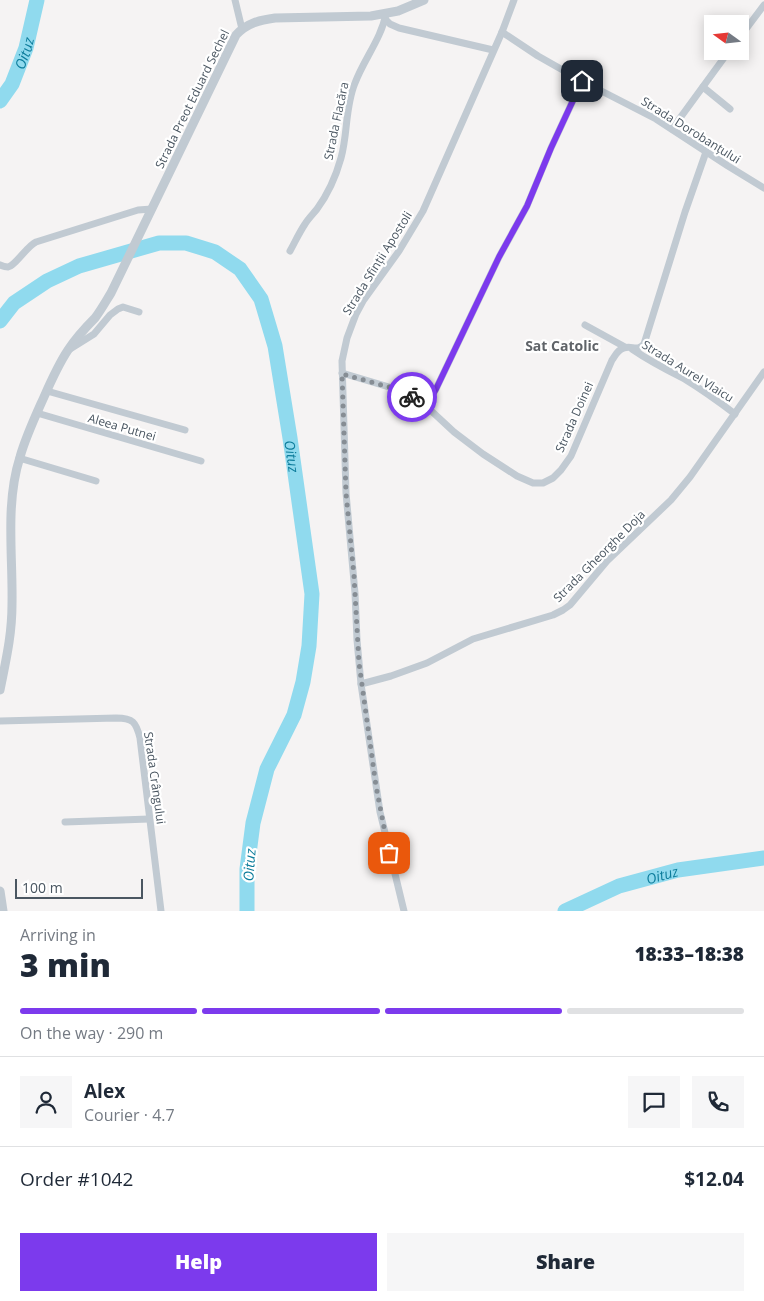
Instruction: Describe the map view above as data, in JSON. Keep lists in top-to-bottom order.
{
  "streets": {
    "street": [
      "Strada Preot Eduard Sechel",
      "Strada Flacăra",
      "Strada Dorobanțului",
      "Strada Sfinții Apostoli",
      "Strada Aurel Vlaicu",
      "Strada Doinei",
      "Aleea Putnei",
      "Strada Gheorghe Doja",
      "Strada Crângului"
    ]
  },
  "crossings": [
    ["Strada Preot Eduard Sechel", "Strada Flacăra"],
    ["Strada Preot Eduard Sechel", "Aleea Putnei"],
    ["Strada Dorobanțului", "Strada Sfinții Apostoli"],
    ["Strada Dorobanțului", "Strada Doinei"],
    ["Strada Sfinții Apostoli", "Strada Doinei"],
    ["Strada Sfinții Apostoli", "Strada Gheorghe Doja"],
    ["Strada Aurel Vlaicu", "Strada Doinei"],
    ["Strada Aurel Vlaicu", "Strada Gheorghe Doja"]
  ],
  "districts": ["Sat Catolic"],
  "water": ["Oituz"],
  "scale_bar": "100 m",
  "north": "left",
  "page": {
    "scale": "100 m",
    "heading": ["3 min", "Arriving in", "18:33–18:38"],
    "panel": [
      "Alex",
      "Courier · 4.7",
      "Order #1042",
      "$12.04"
    ],
    "bar": "On the way · 290 m",
    "buttons": ["Help", "Share"]
  }
}
